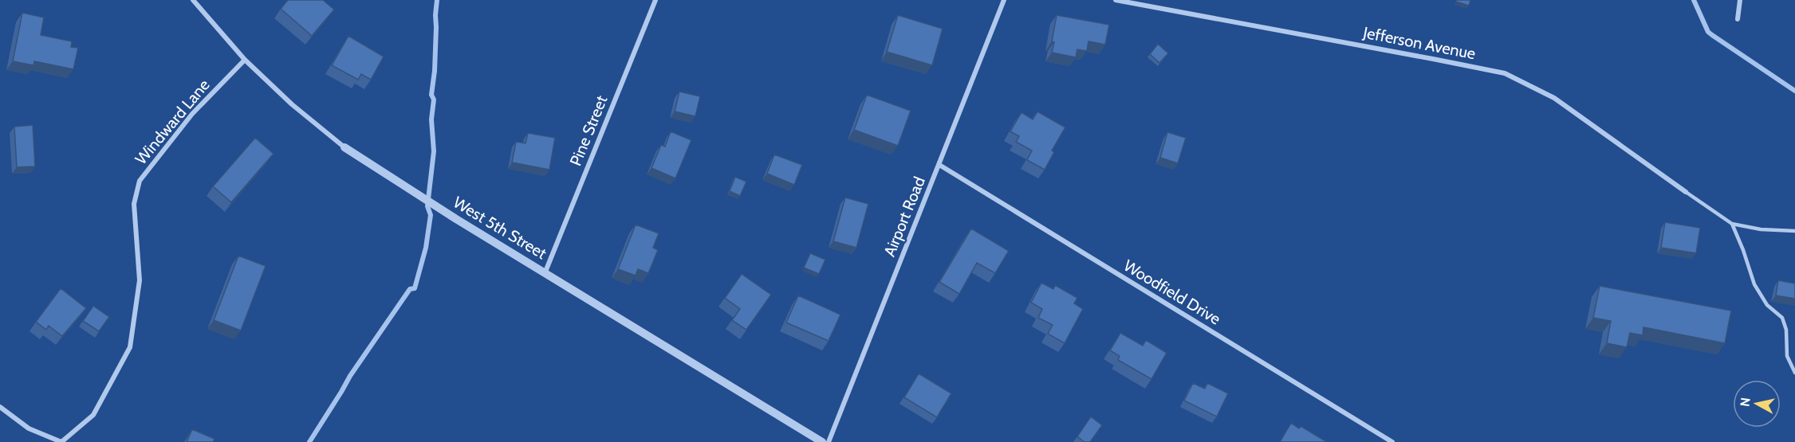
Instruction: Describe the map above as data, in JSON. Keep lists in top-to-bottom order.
{
  "streets": {
    "street": [
      "Jefferson Avenue",
      "Windward Lane",
      "Pine Street",
      "Airport Road",
      "West 5th Street",
      "Woodfield Drive"
    ]
  },
  "crossings": [
    ["Windward Lane", "West 5th Street"],
    ["Pine Street", "West 5th Street"],
    ["Airport Road", "Woodfield Drive"]
  ],
  "north": "left"
}
